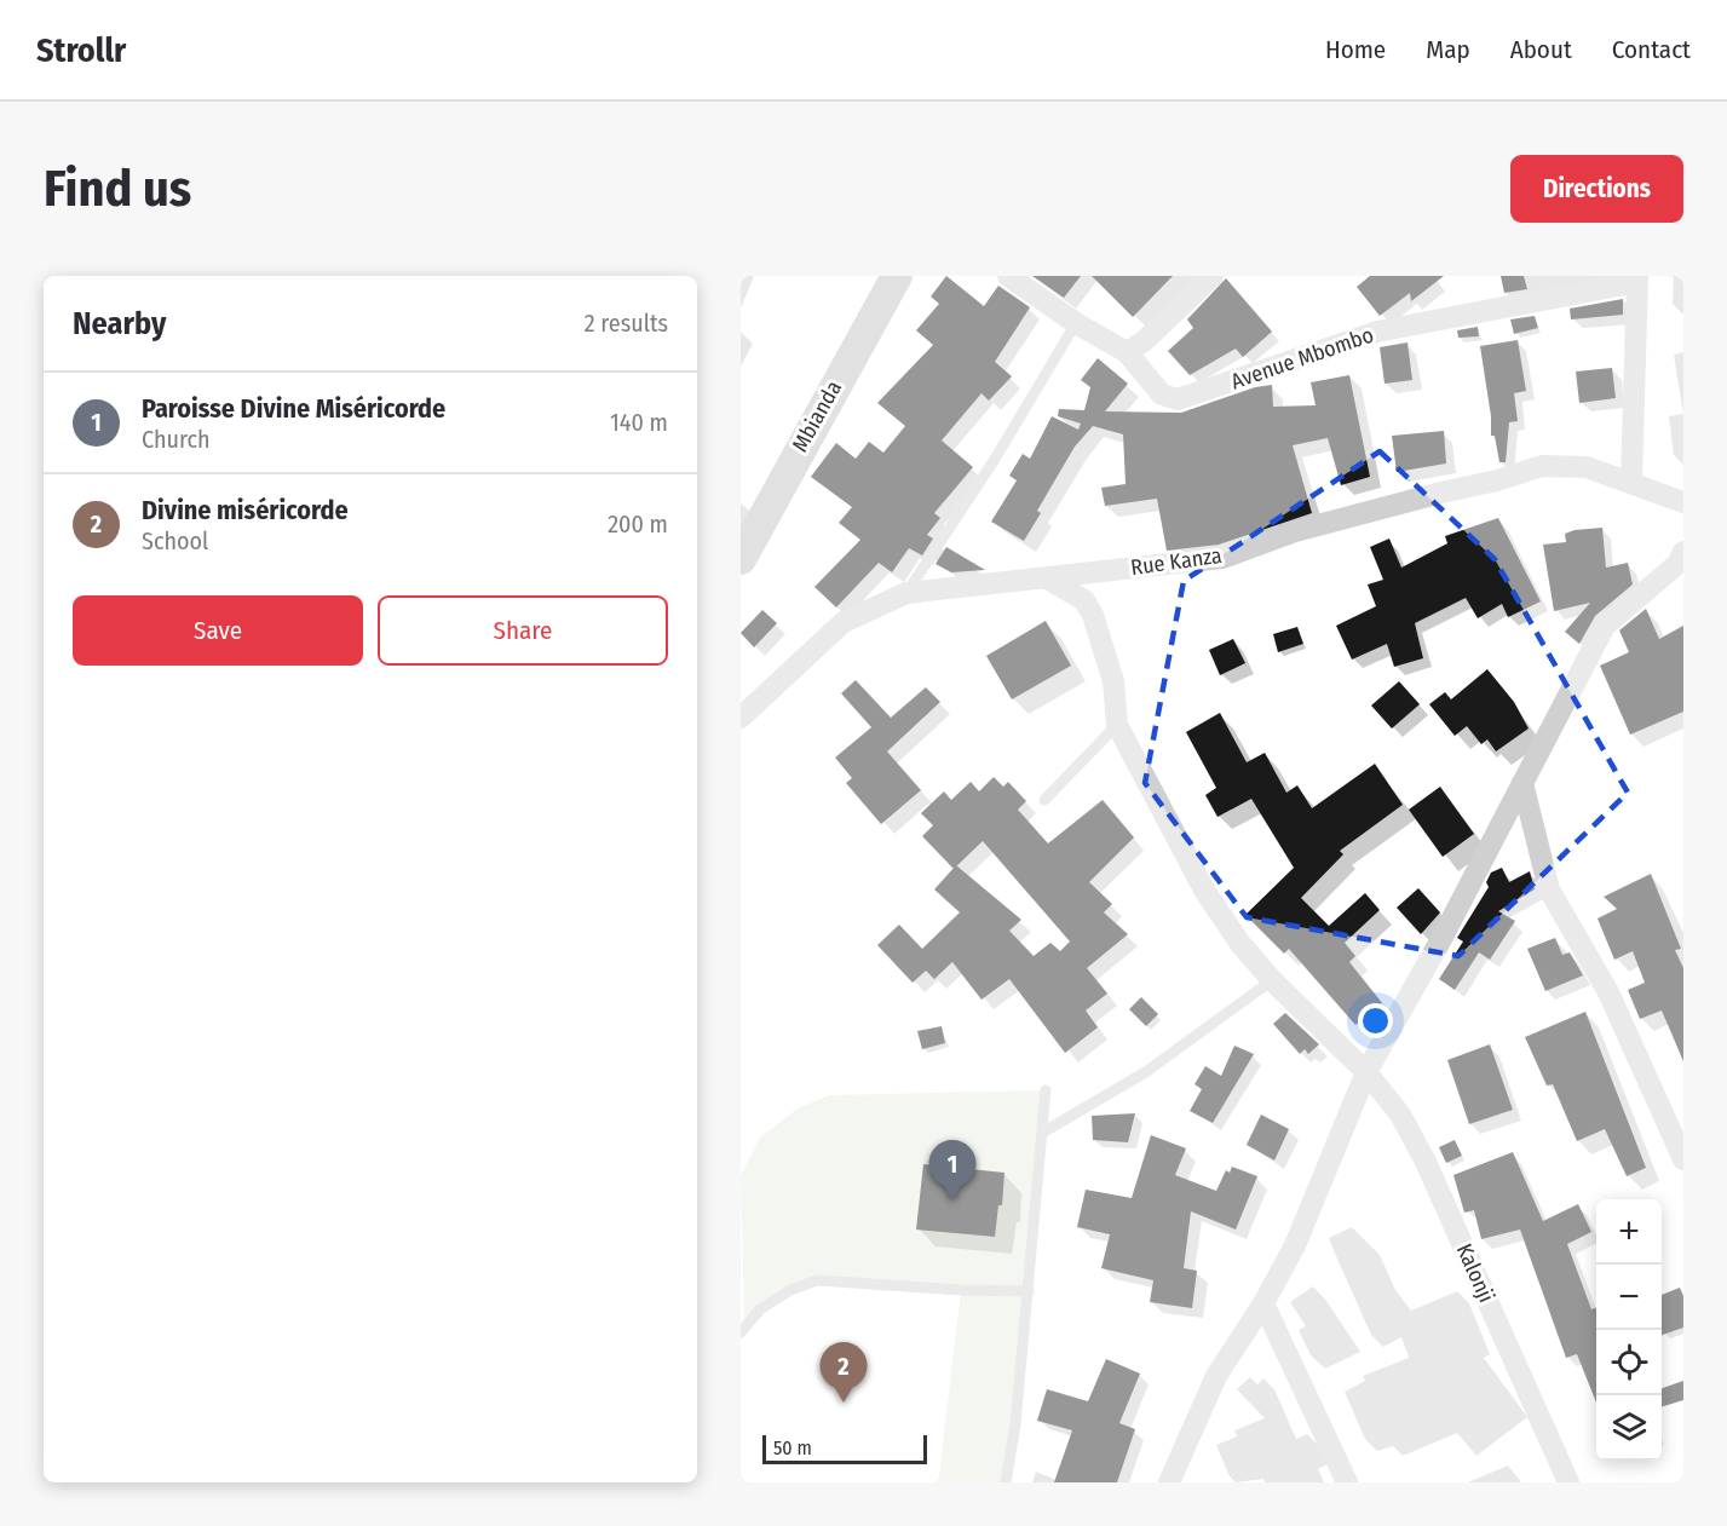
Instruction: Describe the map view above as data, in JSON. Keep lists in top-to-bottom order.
{
  "streets": {
    "street": [
      "Avenue Mbombo",
      "Mbianda",
      "Rue Kanza",
      "Kalonji"
    ]
  },
  "scale_bar": "50 m",
  "page": {
    "header": "Strollr",
    "nav": [
      "Home",
      "Map",
      "About",
      "Contact"
    ],
    "buttons": [
      "Directions",
      ["Save", "Share"]
    ],
    "title": "Find us",
    "heading": ["Nearby", "2 results"],
    "list": [
      {
        "mark": "1",
        "name": "Paroisse Divine Miséricorde",
        "note": "Church",
        "value": "140 m"
      },
      {
        "mark": "2",
        "name": "Divine miséricorde",
        "note": "School",
        "value": "200 m"
      }
    ],
    "pins": ["1", "2"],
    "map_buttons": ["+", "−"],
    "scale": "50 m"
  }
}
